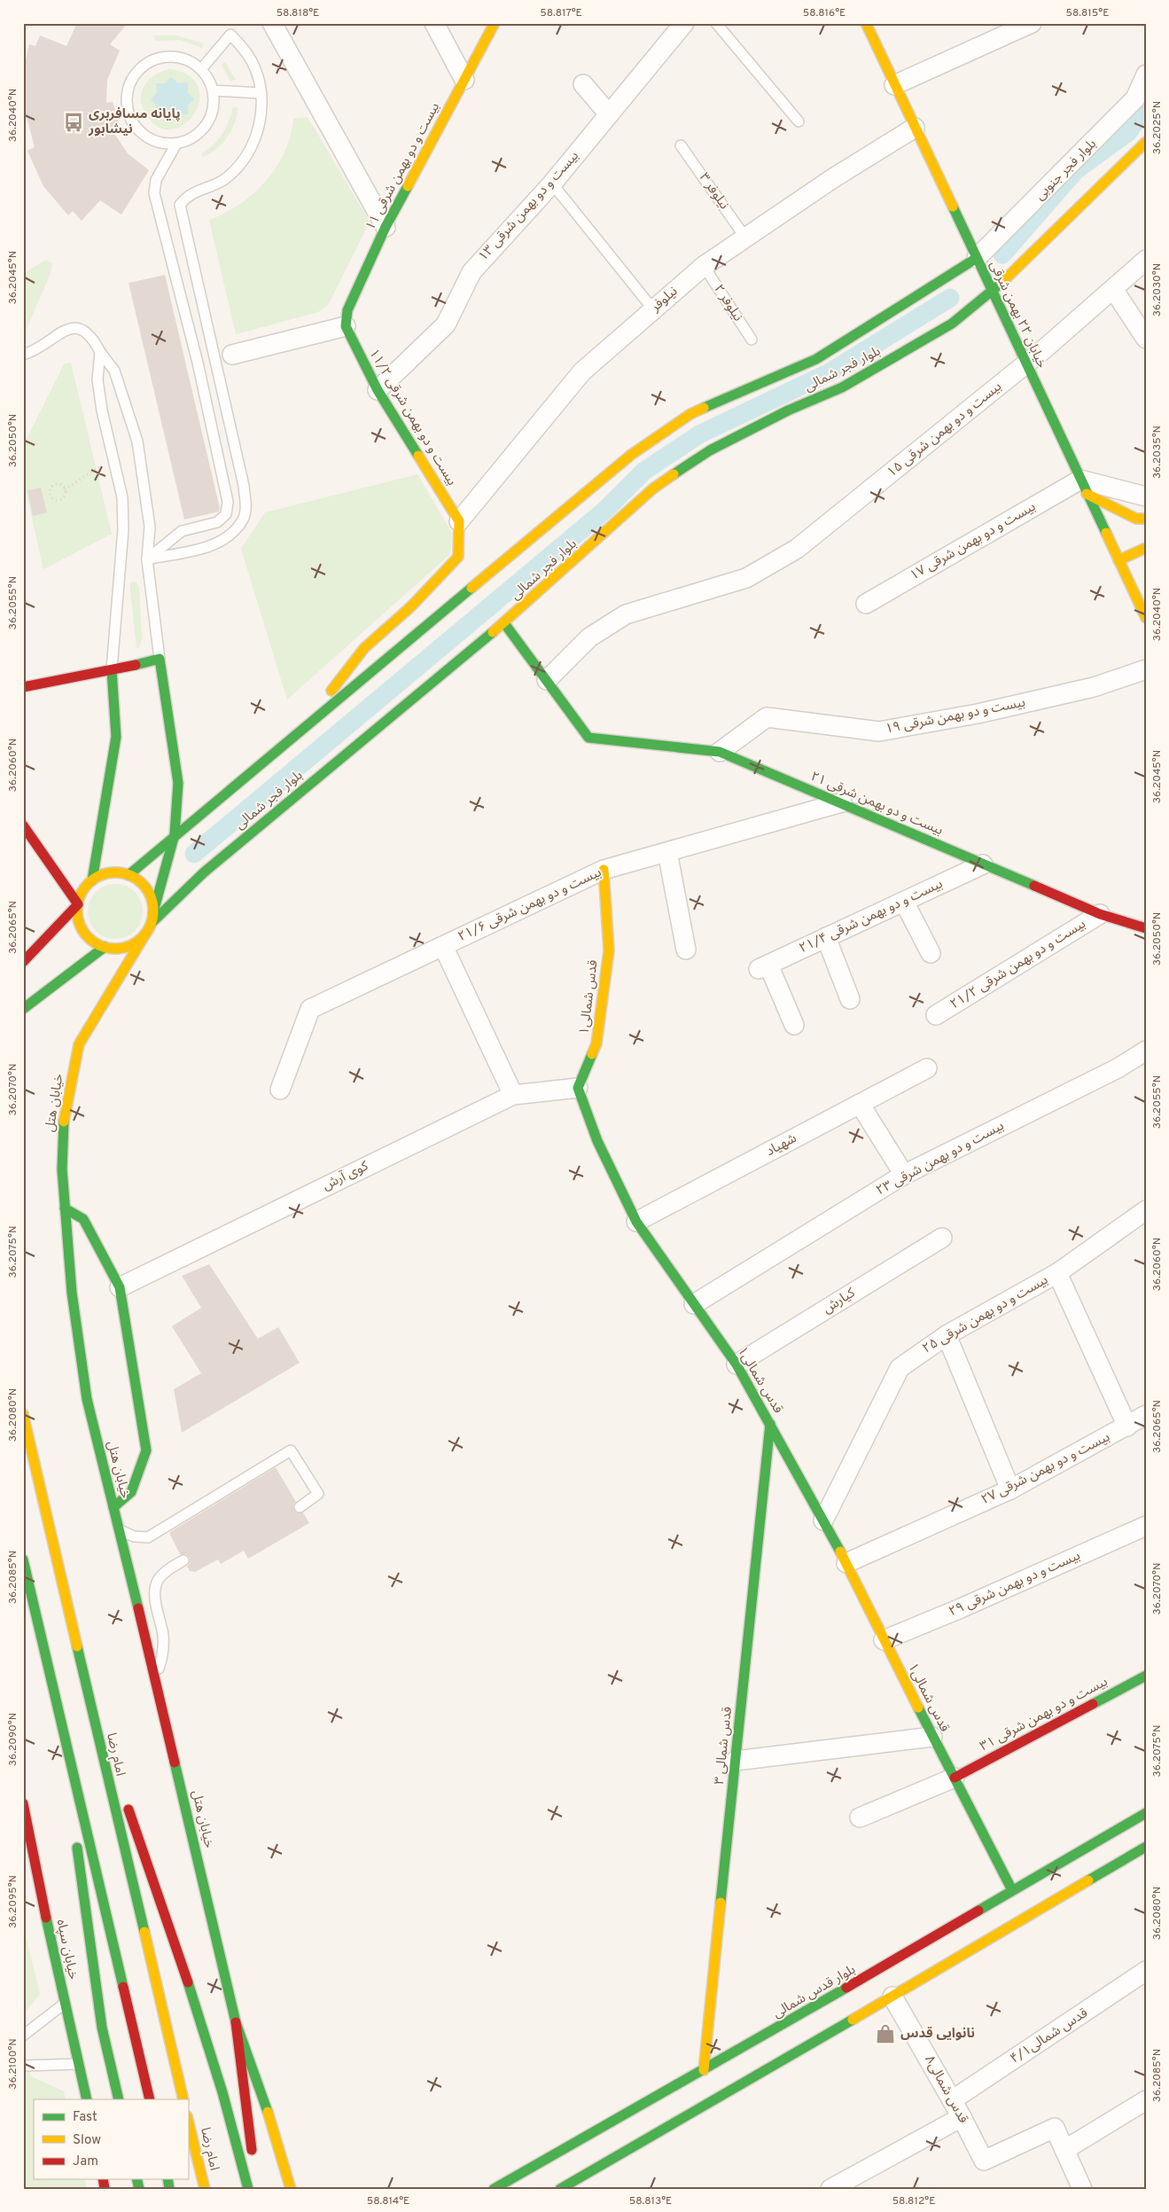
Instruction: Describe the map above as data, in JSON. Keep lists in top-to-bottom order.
{
  "streets": {
    "main road": [
      "بیست و دو بهمن شرقی ۱۱",
      "خیابان ۲۲ بهمن شرقی",
      "بلوار فجر شمالی",
      "بیست و دو بهمن شرقی ۱۱/۲",
      "بیست و دو بهمن شرقی ۲۱",
      "قدس شمالی۱",
      "خیابان هتل",
      "بیست و دو بهمن شرقی ۳۱",
      "قدس شمالی ۳",
      "امام رضا",
      "خیابان سپاه",
      "بلوار قدس شمالی"
    ],
    "street": [
      "بلوار فجر جنوبی",
      "بیست و دو بهمن شرقی ۱۳",
      "نیلوفر",
      "بیست و دو بهمن شرقی ۱۵",
      "بیست و دو بهمن شرقی ۱۷",
      "بیست و دو بهمن شرقی ۱۹",
      "بیست و دو بهمن شرقی ۲۱/۶",
      "بیست و دو بهمن شرقی ۲۱/۴",
      "بیست و دو بهمن شرقی ۲۱/۲",
      "شهیاد",
      "بیست و دو بهمن شرقی ۲۳",
      "کوی آرش",
      "کیارش",
      "بیست و دو بهمن شرقی ۲۵",
      "بیست و دو بهمن شرقی ۲۷",
      "بیست و دو بهمن شرقی ۲۹",
      "قدس شمالی۴/۱",
      "قدس شمالی۸"
    ],
    "lane": ["نیلوفر ۳", "نیلوفر ۲"]
  },
  "crossings": [
    ["بیست و دو بهمن شرقی ۱۱", "بیست و دو بهمن شرقی ۱۱/۲"],
    ["بلوار فجر جنوبی", "خیابان ۲۲ بهمن شرقی"],
    ["بلوار فجر جنوبی", "بلوار فجر شمالی"],
    ["نیلوفر ۳", "نیلوفر"],
    ["بیست و دو بهمن شرقی ۱۳", "بیست و دو بهمن شرقی ۱۱/۲"],
    ["نیلوفر", "نیلوفر ۲"],
    ["نیلوفر", "خیابان ۲۲ بهمن شرقی"],
    ["نیلوفر", "بیست و دو بهمن شرقی ۱۱/۲"],
    ["خیابان ۲۲ بهمن شرقی", "بلوار فجر شمالی"],
    ["خیابان ۲۲ بهمن شرقی", "بیست و دو بهمن شرقی ۱۵"],
    ["خیابان ۲۲ بهمن شرقی", "بیست و دو بهمن شرقی ۱۷"],
    ["بلوار فجر شمالی", "خیابان هتل"],
    ["بیست و دو بهمن شرقی ۱۵", "بیست و دو بهمن شرقی ۲۱"],
    ["بیست و دو بهمن شرقی ۱۹", "بیست و دو بهمن شرقی ۲۱"],
    ["بیست و دو بهمن شرقی ۲۱", "بیست و دو بهمن شرقی ۲۱/۶"],
    ["بیست و دو بهمن شرقی ۲۱", "بیست و دو بهمن شرقی ۲۱/۴"],
    ["بیست و دو بهمن شرقی ۲۱", "بیست و دو بهمن شرقی ۲۱/۲"],
    ["بیست و دو بهمن شرقی ۲۱/۶", "قدس شمالی۱"],
    ["قدس شمالی۱", "شهیاد"],
    ["قدس شمالی۱", "بیست و دو بهمن شرقی ۲۳"],
    ["قدس شمالی۱", "کوی آرش"],
    ["قدس شمالی۱", "کیارش"],
    ["قدس شمالی۱", "بیست و دو بهمن شرقی ۲۵"],
    ["قدس شمالی۱", "بیست و دو بهمن شرقی ۲۷"],
    ["قدس شمالی۱", "بیست و دو بهمن شرقی ۲۹"],
    ["قدس شمالی۱", "بیست و دو بهمن شرقی ۳۱"],
    ["قدس شمالی۱", "قدس شمالی ۳"],
    ["قدس شمالی۱", "بلوار قدس شمالی"],
    ["قدس شمالی ۳", "بلوار قدس شمالی"],
    ["قدس شمالی۴/۱", "قدس شمالی۸"]
  ],
  "places": {
    "bus stop": ["پایانه مسافربری نیشابور"],
    "shop": ["نانوایی قدس"]
  },
  "legend": ["Fast", "Slow", "Jam"],
  "coordinates": [
    "58.818°E",
    "58.817°E",
    "58.816°E",
    "58.815°E",
    "36.2040°N",
    "36.2025°N",
    "36.2045°N",
    "36.2030°N",
    "36.2050°N",
    "36.2035°N",
    "36.2055°N",
    "36.2060°N",
    "36.2065°N",
    "36.2070°N",
    "36.2075°N",
    "36.2080°N",
    "36.2085°N",
    "36.2090°N",
    "36.2095°N",
    "36.2100°N",
    "58.814°E",
    "58.813°E",
    "58.812°E"
  ]
}
